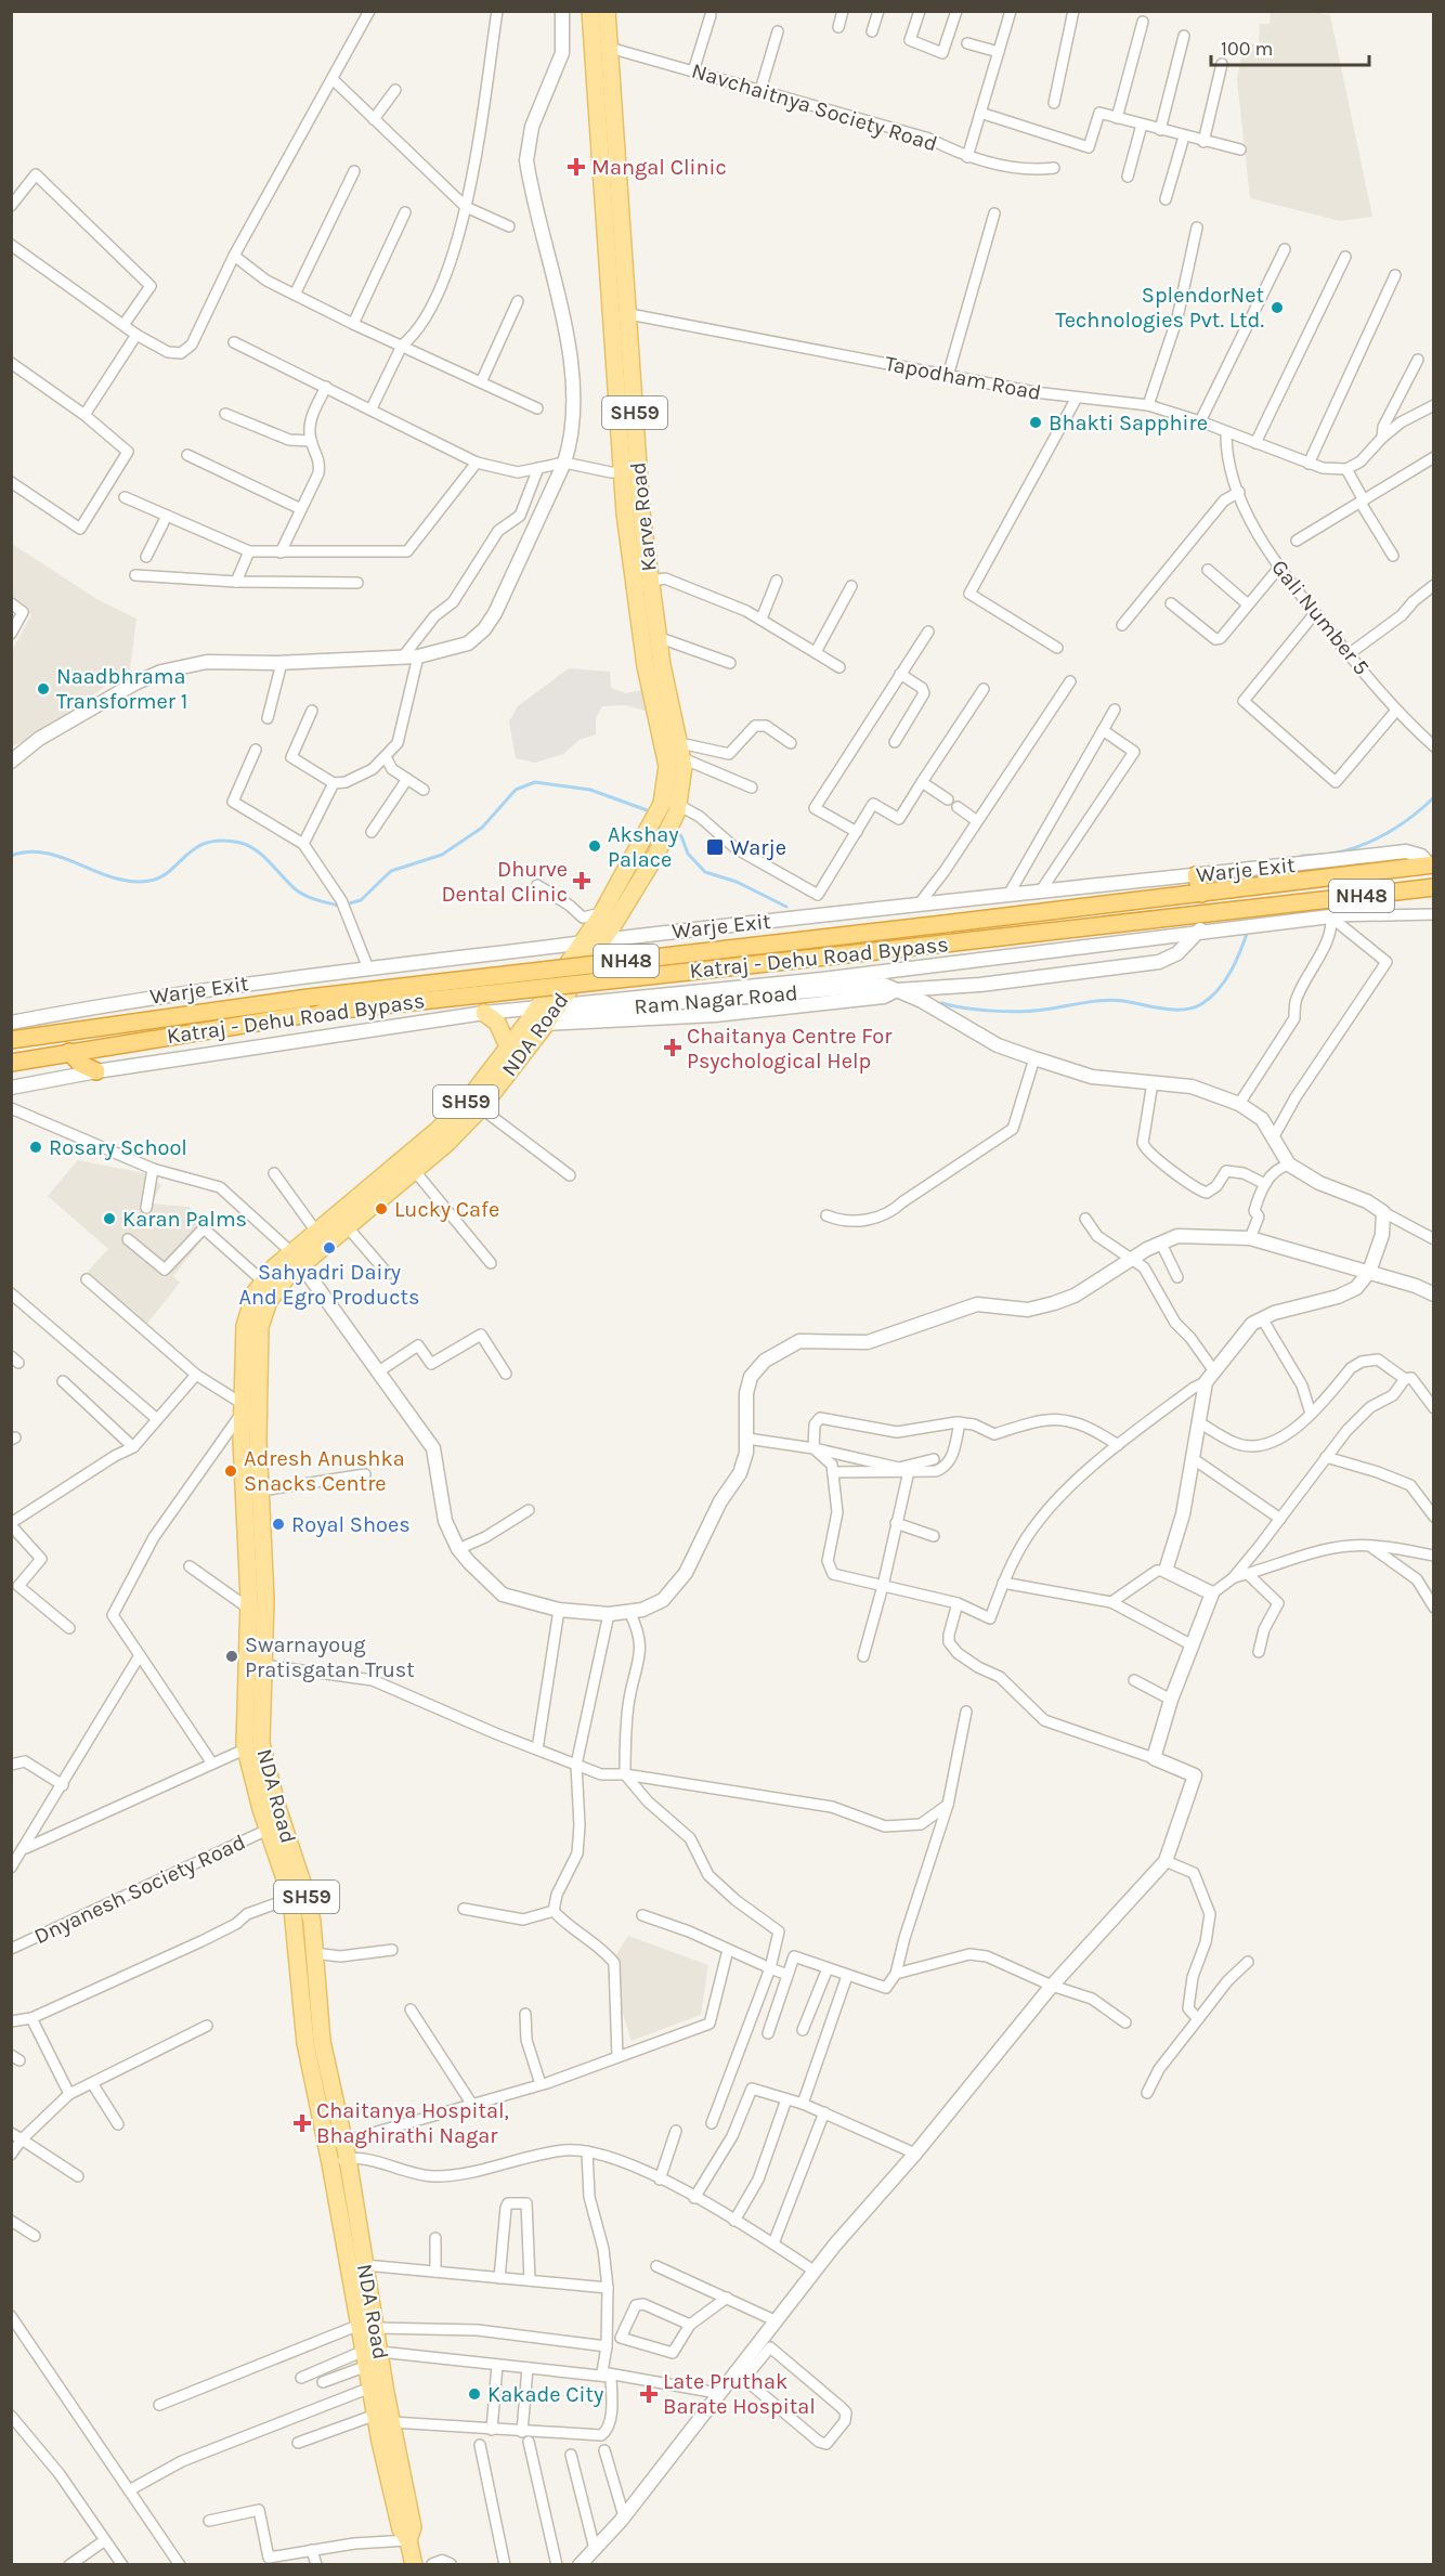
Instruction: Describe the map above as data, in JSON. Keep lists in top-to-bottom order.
{
  "streets": {
    "highway": ["NH48", "Katraj - Dehu Road Bypass"],
    "main road": ["SH59", "Karve Road", "NDA Road"],
    "street": [
      "Navchaitnya Society Road",
      "Tapodham Road",
      "Gali Number 5",
      "Warje Exit",
      "Ram Nagar Road",
      "Dnyanesh Society Road"
    ]
  },
  "crossings": [
    ["Navchaitnya Society Road", "Karve Road"],
    ["Tapodham Road", "Karve Road"],
    ["Tapodham Road", "Gali Number 5"],
    ["SH59", "Karve Road"],
    ["SH59", "Warje Exit"],
    ["SH59", "NDA Road"],
    ["Warje Exit", "Katraj - Dehu Road Bypass"],
    ["Warje Exit", "NDA Road"],
    ["Ram Nagar Road", "NDA Road"],
    ["NDA Road", "Dnyanesh Society Road"]
  ],
  "places": {
    "health": [
      "Mangal Clinic",
      "Dhurve Dental Clinic",
      "Chaitanya Centre For Psychological Help",
      "Chaitanya Hospital, Bhaghirathi Nagar",
      "Late Pruthak Barate Hospital"
    ],
    "other": [
      "SplendorNet Technologies Pvt. Ltd.",
      "Bhakti Sapphire",
      "Naadbhrama Transformer 1",
      "Akshay Palace",
      "Rosary School",
      "Lucky Cafe",
      "Karan Palms",
      "Sahyadri Dairy And Egro Products",
      "Adresh Anushka Snacks Centre",
      "Royal Shoes",
      "Swarnayoug Pratisgatan Trust",
      "Kakade City"
    ],
    "transit": ["Warje"]
  },
  "scale_bar": "100 m"
}
